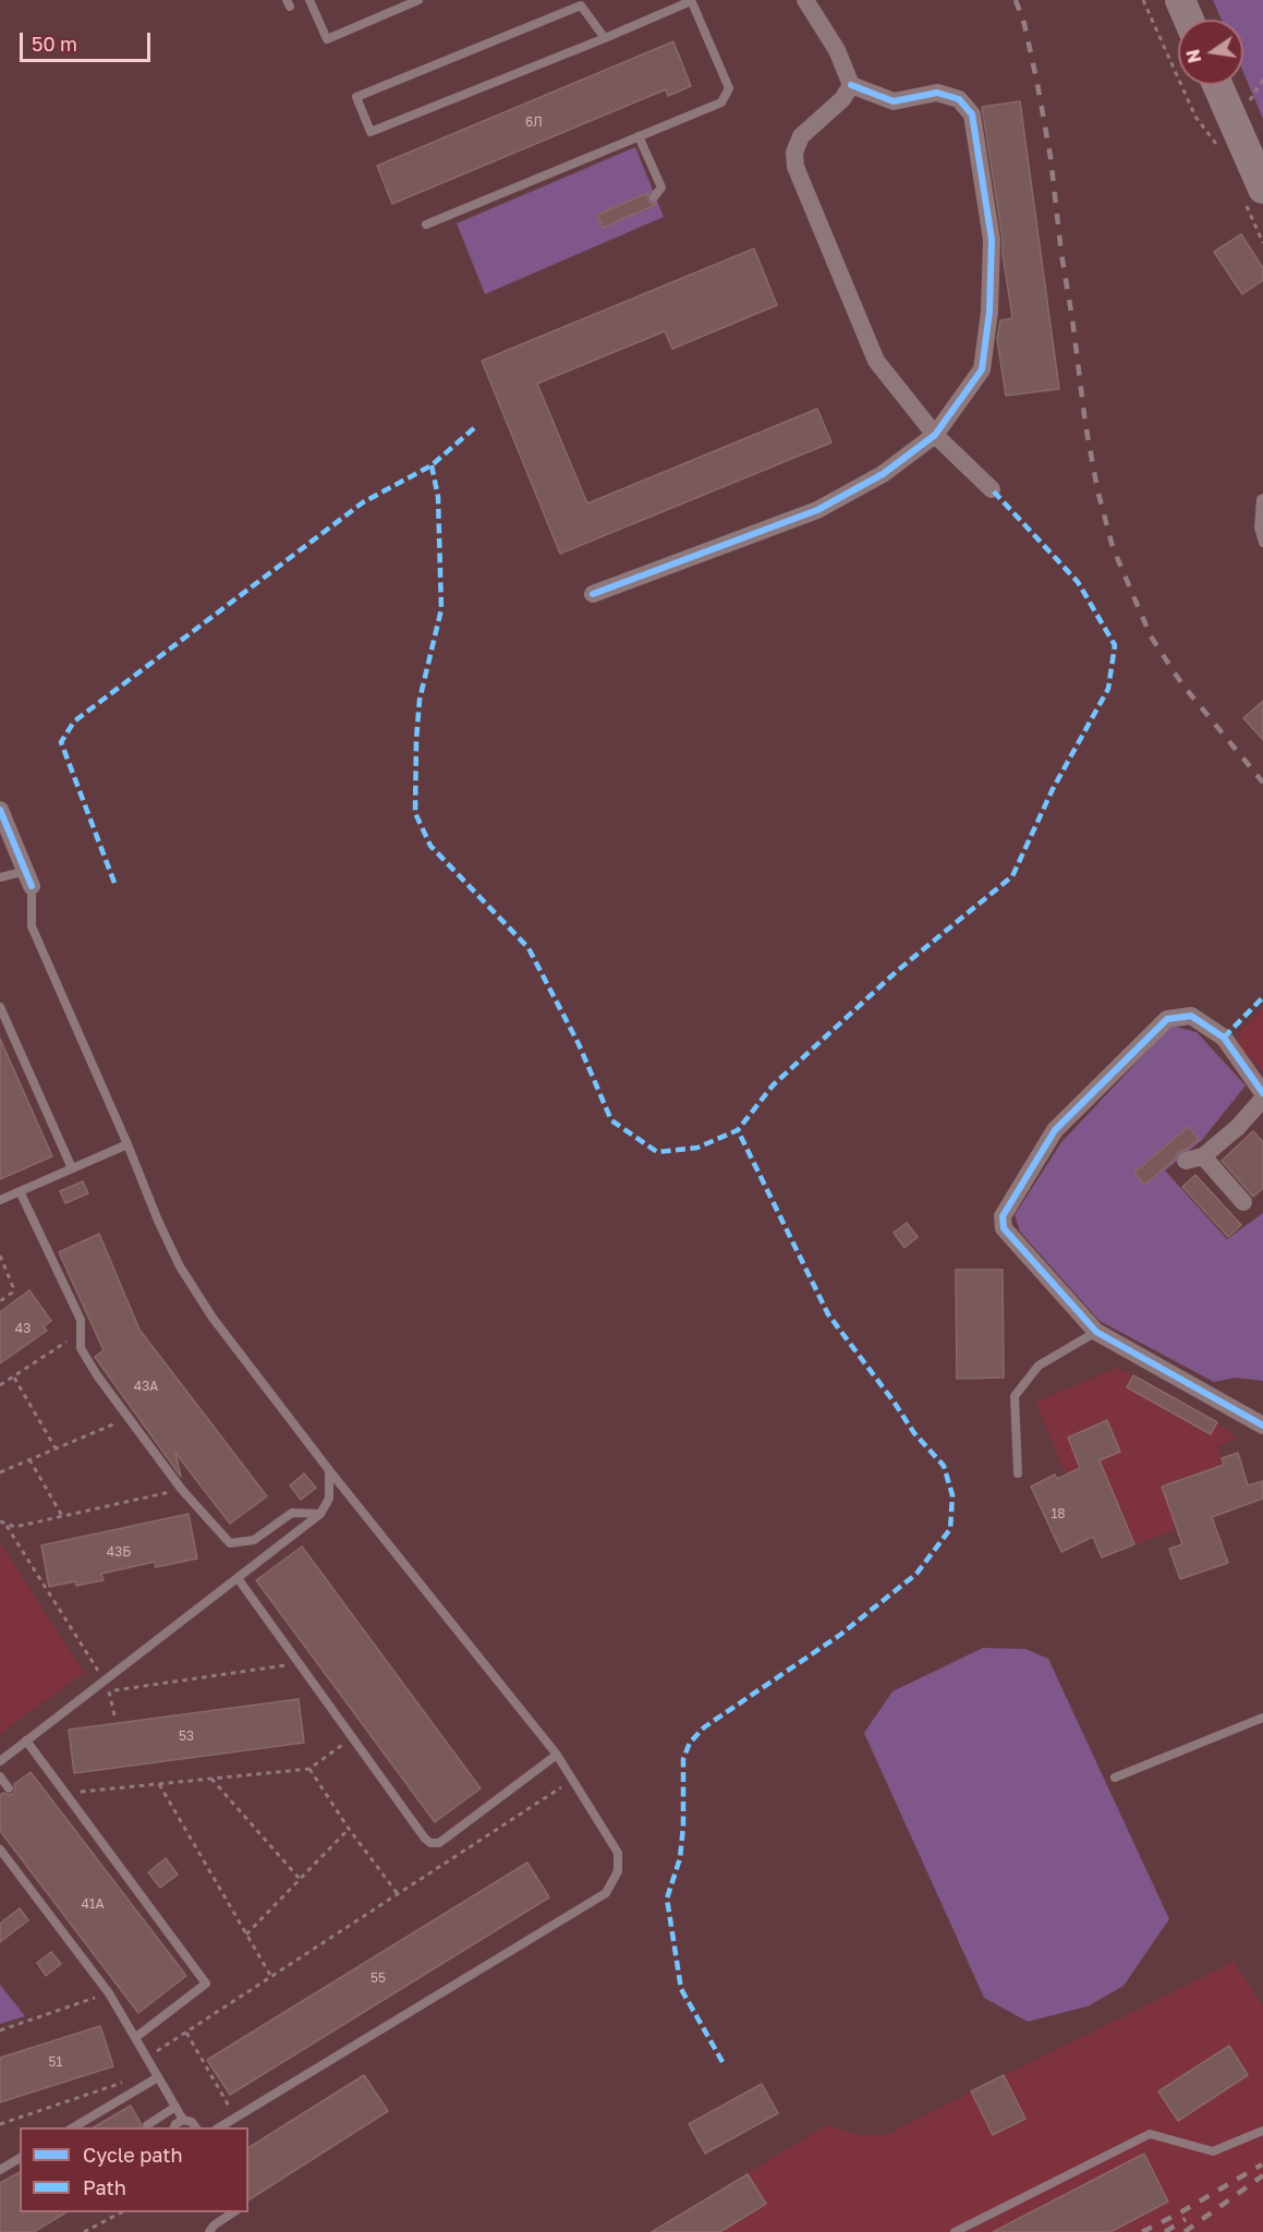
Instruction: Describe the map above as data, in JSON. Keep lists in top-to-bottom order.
{
  "house_numbers": [
    "6Л",
    "43",
    "43А",
    "18",
    "43Б",
    "53",
    "41А",
    "55",
    "51"
  ],
  "legend": ["Cycle path", "Path"],
  "scale_bar": "50 m",
  "north": "left"
}
